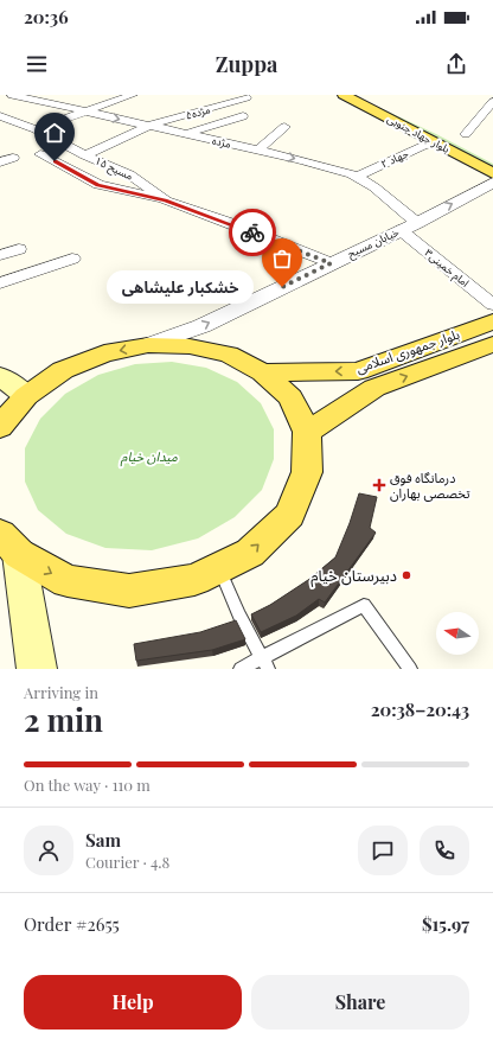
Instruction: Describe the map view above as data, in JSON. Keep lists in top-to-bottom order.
{
  "streets": {
    "main road": ["بلوار جهاد جنوبی", "بلوار جمهوری اسلامی"],
    "street": [
      "مژده۵",
      "مژده",
      "جهاد ۲",
      "مسیح ۱۵",
      "خیابان مسیح",
      "امام خمینی۳"
    ]
  },
  "crossings": [
    ["مژده۵", "مژده"],
    ["مژده۵", "مسیح ۱۵"],
    ["بلوار جهاد جنوبی", "جهاد ۲"],
    ["مژده", "جهاد ۲"],
    ["مژده", "خیابان مسیح"],
    ["مژده", "امام خمینی۳"],
    ["مسیح ۱۵", "خیابان مسیح"],
    ["خیابان مسیح", "امام خمینی۳"]
  ],
  "one_way": ["خیابان مسیح"],
  "parks": ["میدان خیام"],
  "places": {
    "other": ["خشکبار علیشاهی", "دبیرستان خیام"],
    "health": ["درمانگاه فوق تخصصی بهاران"]
  },
  "north": "left",
  "page": {
    "status": "20:36",
    "header": "Zuppa",
    "bubble": "خشکبار علیشاهی",
    "heading": ["2 min", "Arriving in", "20:38–20:43"],
    "panel": [
      "Sam",
      "Courier · 4.8",
      "Order #2655",
      "$15.97"
    ],
    "bar": "On the way · 110 m",
    "buttons": ["Help", "Share"]
  }
}
